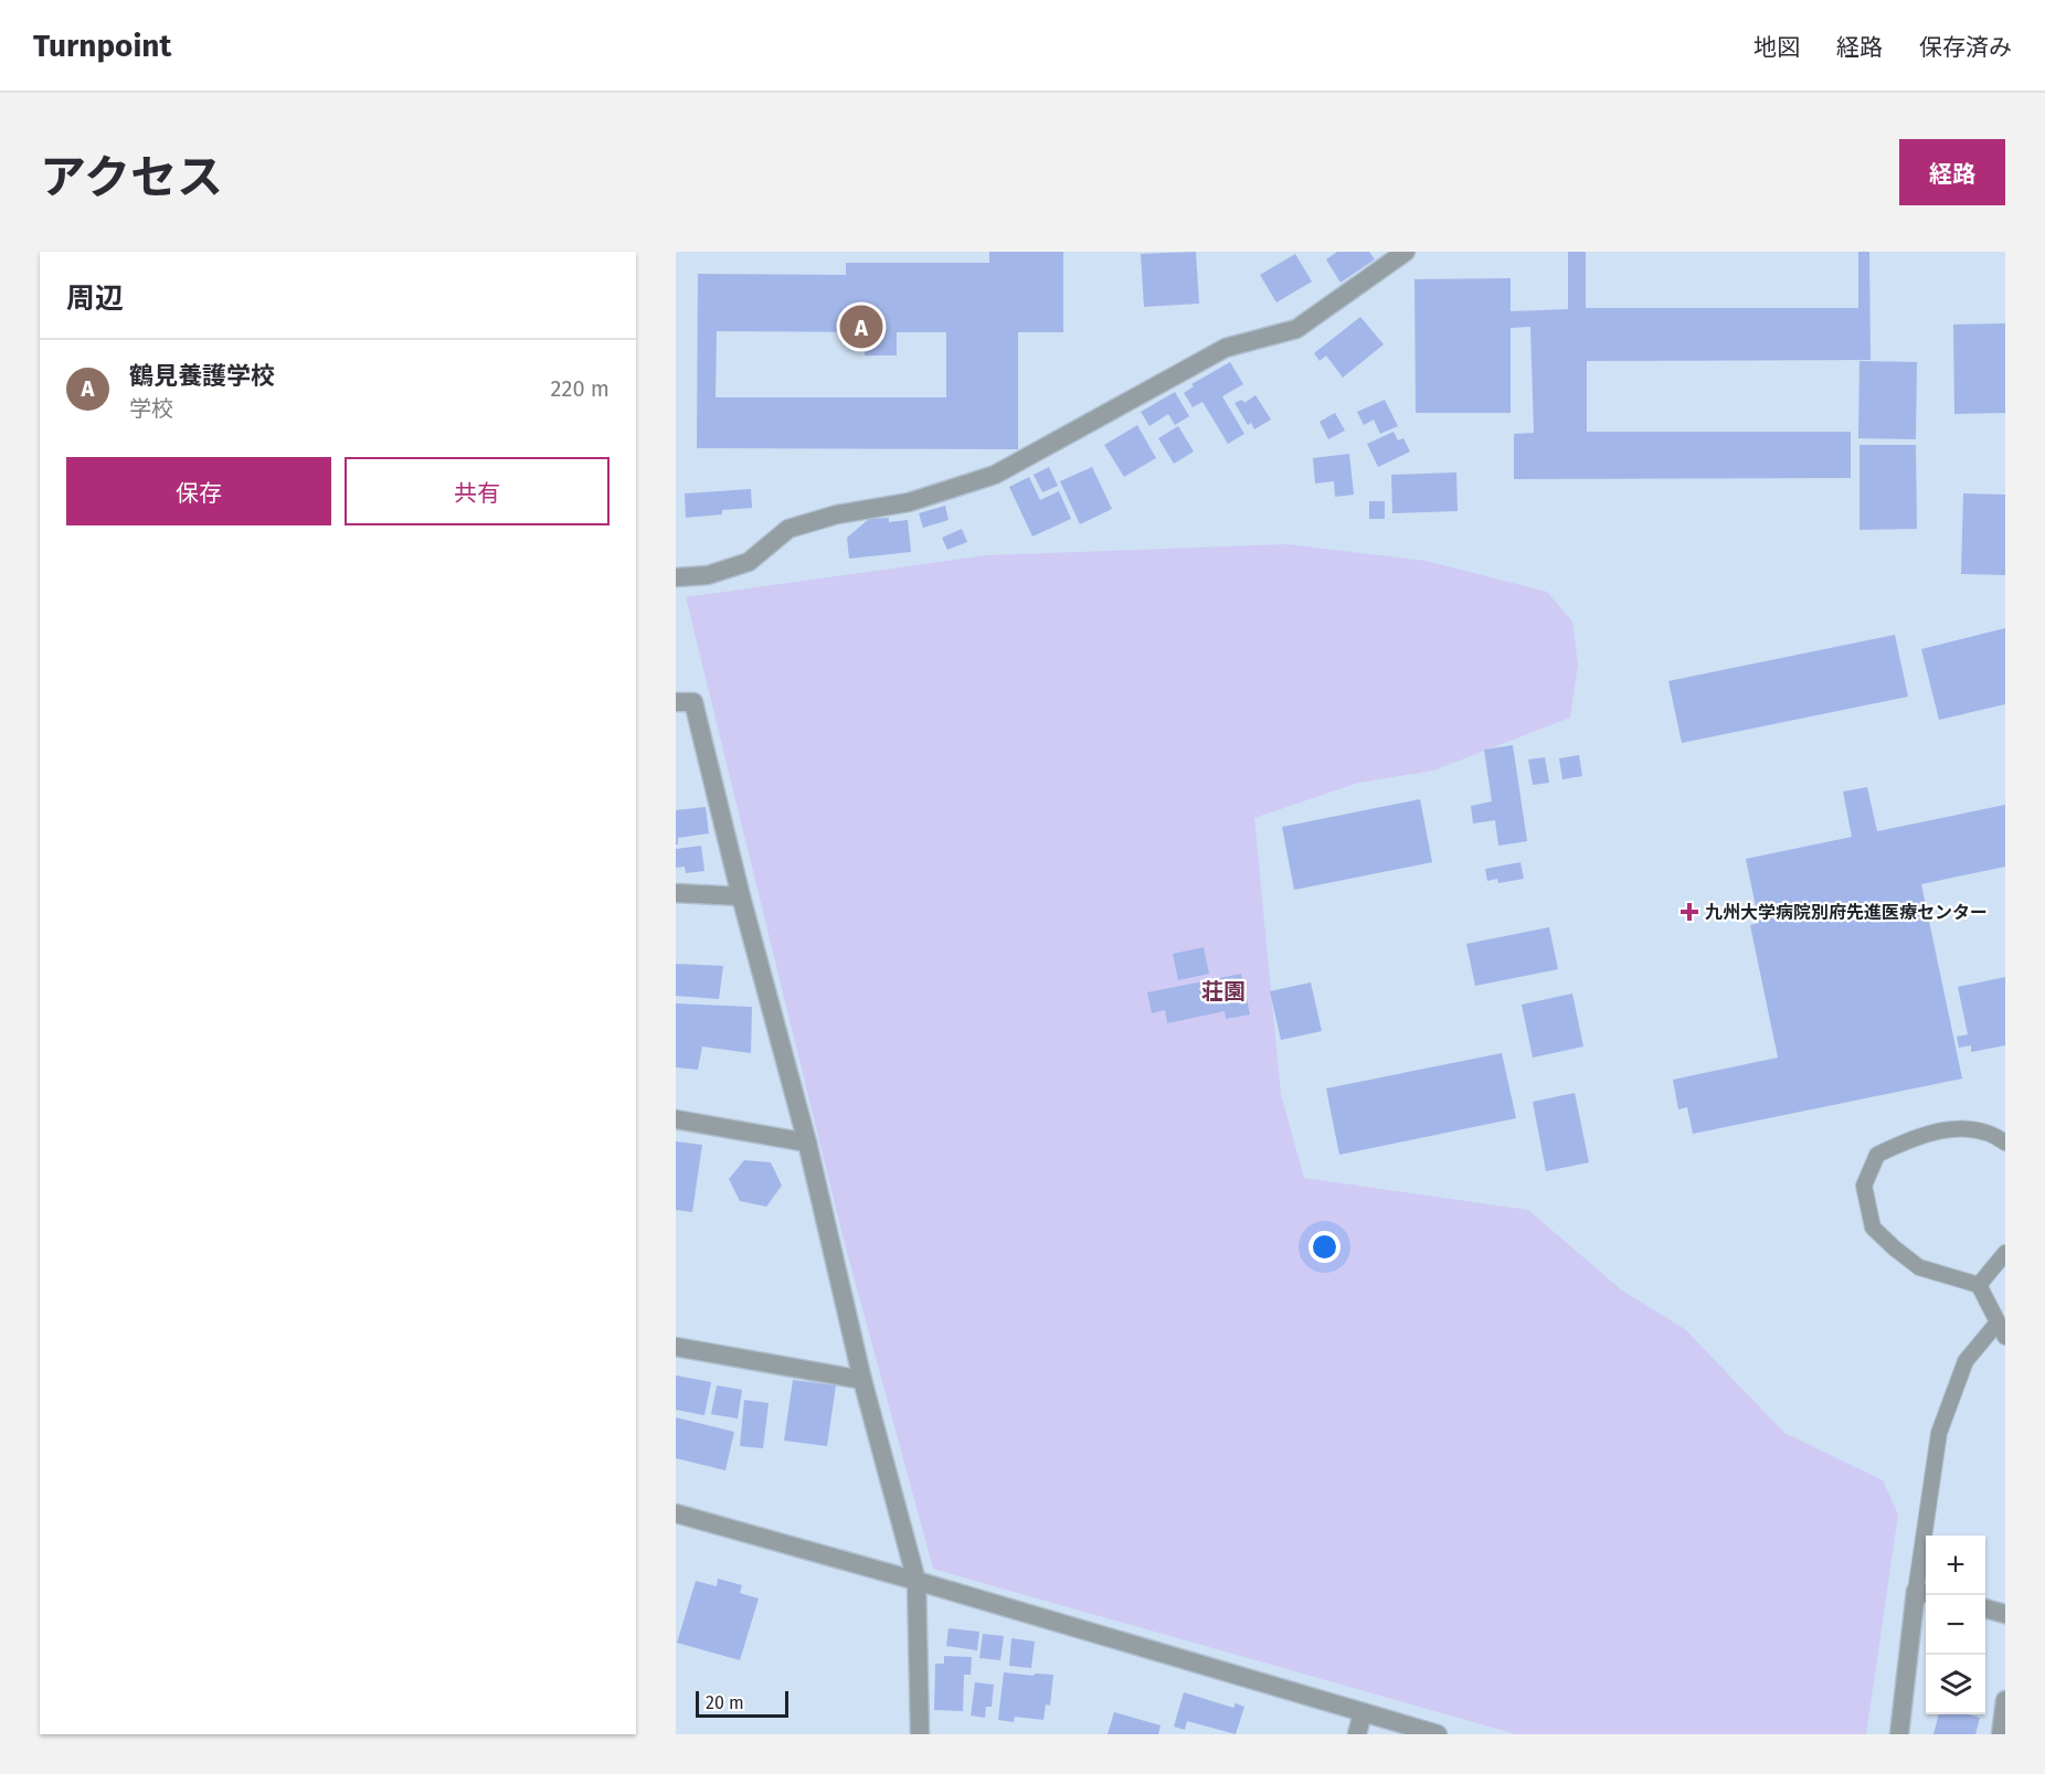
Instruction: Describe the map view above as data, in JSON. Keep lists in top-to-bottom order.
{
  "districts": ["荘園"],
  "places": {
    "health": ["九州大学病院別府先進医療センター"]
  },
  "scale_bar": "20 m",
  "page": {
    "header": "Turnpoint",
    "nav": ["地図", "経路", "保存済み"],
    "title": "アクセス",
    "buttons": [
      "経路",
      ["保存", "共有"]
    ],
    "heading": "周辺",
    "pins": "A",
    "list": [
      {
        "mark": "A",
        "name": "鶴見養護学校",
        "note": "学校",
        "value": "220 m"
      }
    ],
    "map_buttons": ["+", "−"],
    "scale": "20 m"
  }
}
